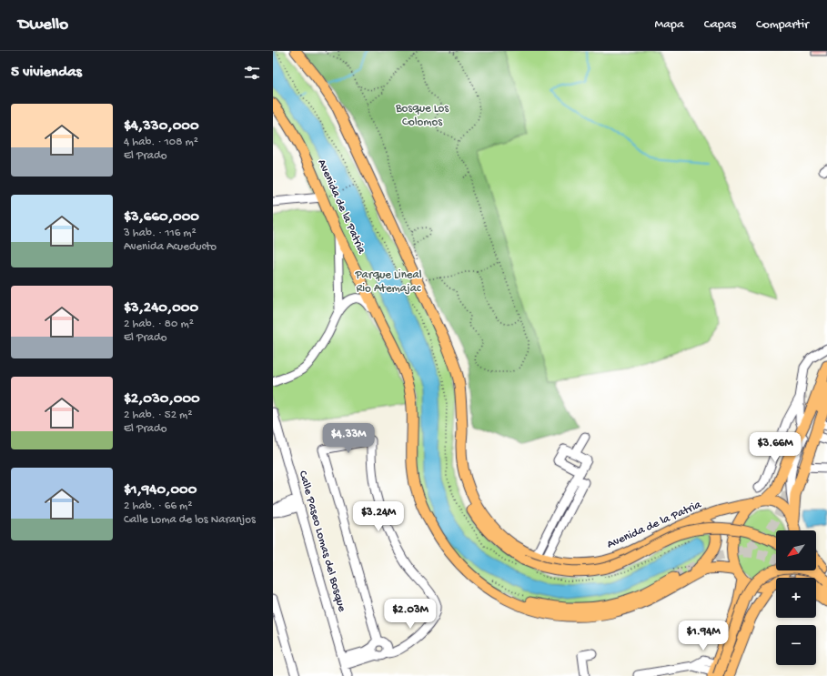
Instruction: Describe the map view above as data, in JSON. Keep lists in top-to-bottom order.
{
  "streets": {
    "main road": ["Avenida de la Patria"],
    "street": ["Calle Paseo Lomas del Bosque"]
  },
  "parks": ["Bosque Los Colomos", "Parque Lineal Rio Atemajac"],
  "north": "bottom left",
  "page": {
    "header": "Dwello",
    "nav": ["Mapa", "Capas", "Compartir"],
    "heading": "5 viviendas",
    "list": [
      {
        "name": "$4,330,000",
        "note": "4 hab. · 108 m² · El Prado"
      },
      {
        "name": "$3,660,000",
        "note": "3 hab. · 116 m² · Avenida Acueducto"
      },
      {
        "name": "$3,240,000",
        "note": "2 hab. · 80 m² · El Prado"
      },
      {
        "name": "$2,030,000",
        "note": "2 hab. · 52 m² · El Prado"
      },
      {
        "name": "$1,940,000",
        "note": "2 hab. · 66 m² · Calle Loma de los Naranjos"
      }
    ],
    "price": [
      "$4.33M",
      "$3.66M",
      "$3.24M",
      "$2.03M",
      "$1.94M"
    ],
    "map_buttons": ["+", "−"]
  }
}
